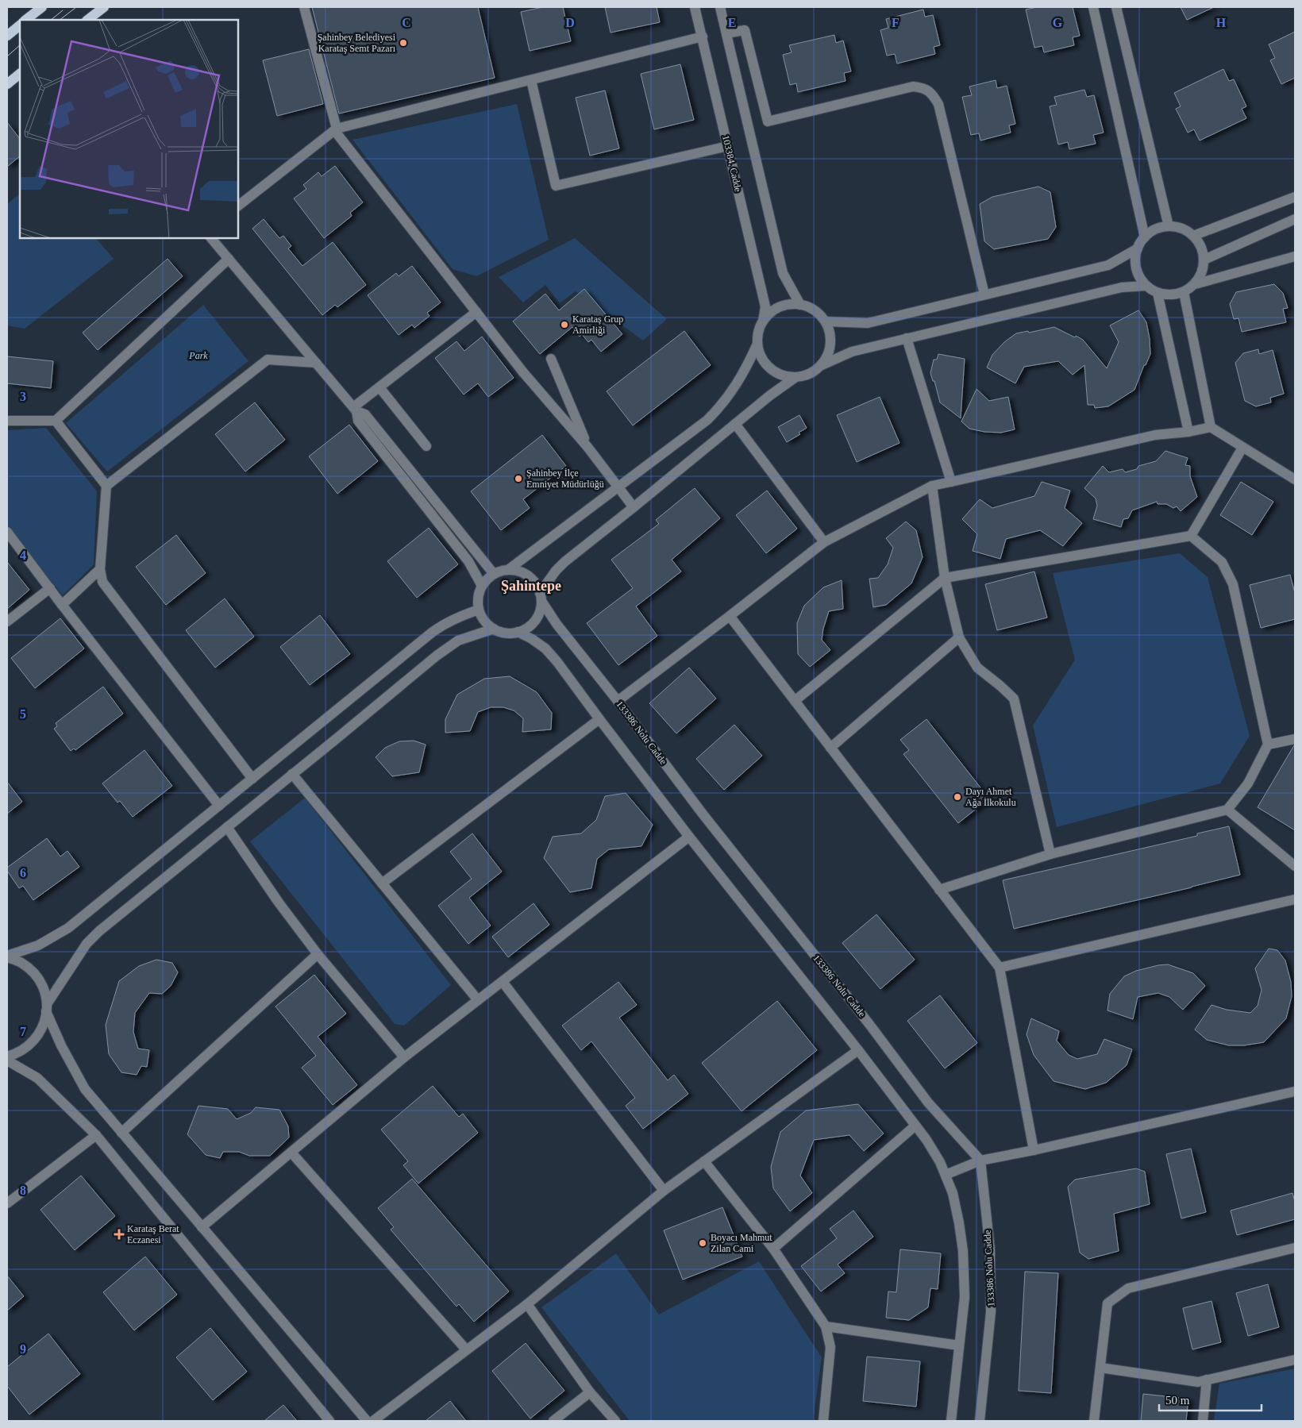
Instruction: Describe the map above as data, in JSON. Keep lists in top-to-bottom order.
{
  "streets": {
    "street": ["103384. Cadde", "133386 Nolu Cadde"]
  },
  "districts": ["Şahintepe"],
  "parks": ["Park"],
  "places": {
    "other": [
      "Şahinbey Belediyesi Karataş Semt Pazarı",
      "Karataş Grup Amirliği",
      "Şahinbey İlçe Emniyet Müdürlüğü",
      "Dayı Ahmet Ağa İlkokulu",
      "Boyacı Mahmut Zilan Cami"
    ],
    "health": ["Karataş Berat Eczanesi"]
  },
  "scale_bar": "50 m",
  "grid": {
    "columns": [
      "C",
      "D",
      "E",
      "F",
      "G",
      "H"
    ],
    "rows": [
      "3",
      "4",
      "5",
      "6",
      "7",
      "8",
      "9"
    ]
  }
}
